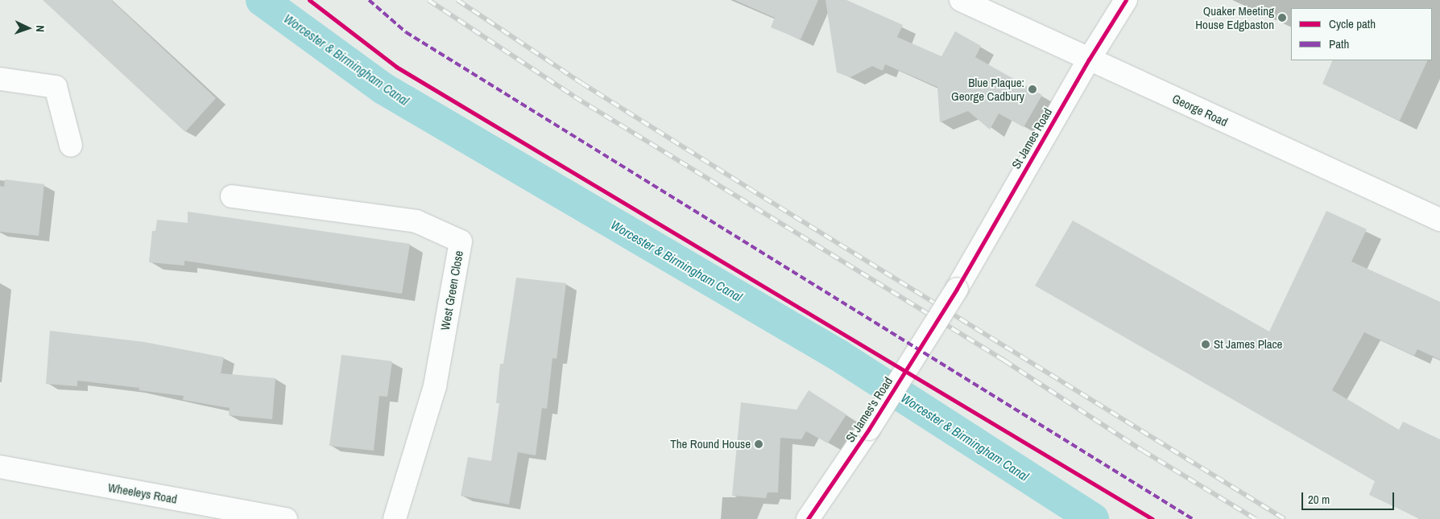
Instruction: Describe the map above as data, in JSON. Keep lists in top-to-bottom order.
{
  "streets": {
    "street": [
      "George Road",
      "St James Road",
      "West Green Close",
      "St James's Road",
      "Wheeleys Road"
    ]
  },
  "crossings": [
    ["George Road", "St James Road"],
    ["St James Road", "St James's Road"]
  ],
  "water": ["Worcester & Birmingham Canal"],
  "places": [
    "Quaker Meeting House Edgbaston",
    "Blue Plaque: George Cadbury",
    "St James Place",
    "The Round House"
  ],
  "legend": ["Cycle path", "Path"],
  "scale_bar": "20 m",
  "north": "right"
}
